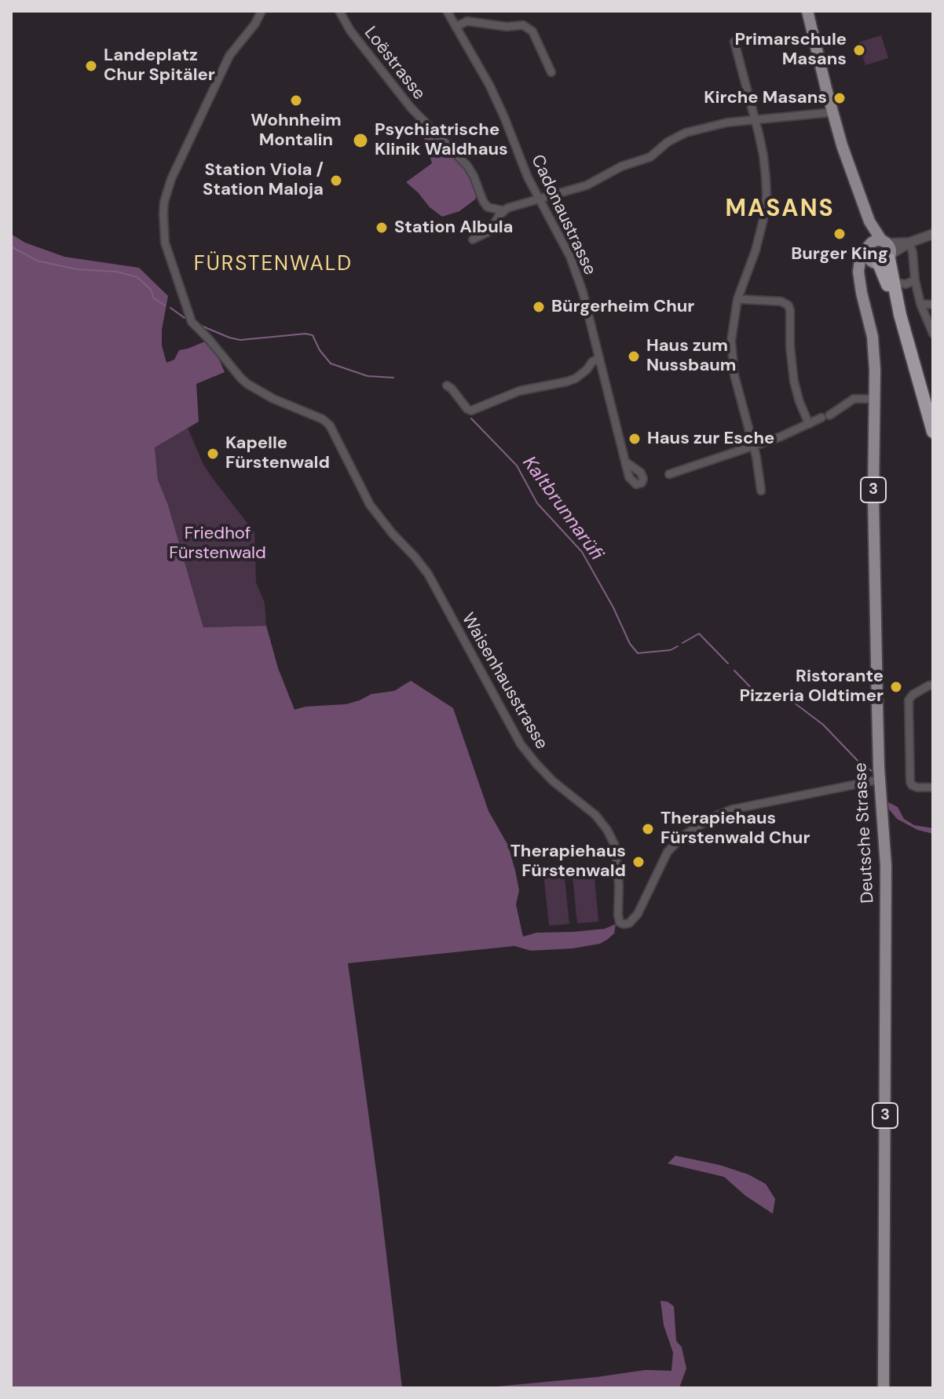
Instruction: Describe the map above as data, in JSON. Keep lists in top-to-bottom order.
{
  "streets": {
    "main road": ["3", "Deutsche Strasse"],
    "street": ["Loëstrasse", "Cadonaustrasse", "Waisenhausstrasse"]
  },
  "crossings": [
    ["Waisenhausstrasse", "Deutsche Strasse"]
  ],
  "districts": ["MASANS", "FÜRSTENWALD"],
  "water": ["Kaltbrunnarüfi"],
  "parks": ["Friedhof Fürstenwald"],
  "places": [
    "Primarschule Masans",
    "Landeplatz Chur Spitäler",
    "Kirche Masans",
    "Wohnheim Montalin",
    "Psychiatrische Klinik Waldhaus",
    "Station Viola / Station Maloja",
    "Station Albula",
    "Burger King",
    "Bürgerheim Chur",
    "Haus zum Nussbaum",
    "Haus zur Esche",
    "Kapelle Fürstenwald",
    "Ristorante Pizzeria Oldtimer",
    "Therapiehaus Fürstenwald Chur",
    "Therapiehaus Fürstenwald"
  ]
}
